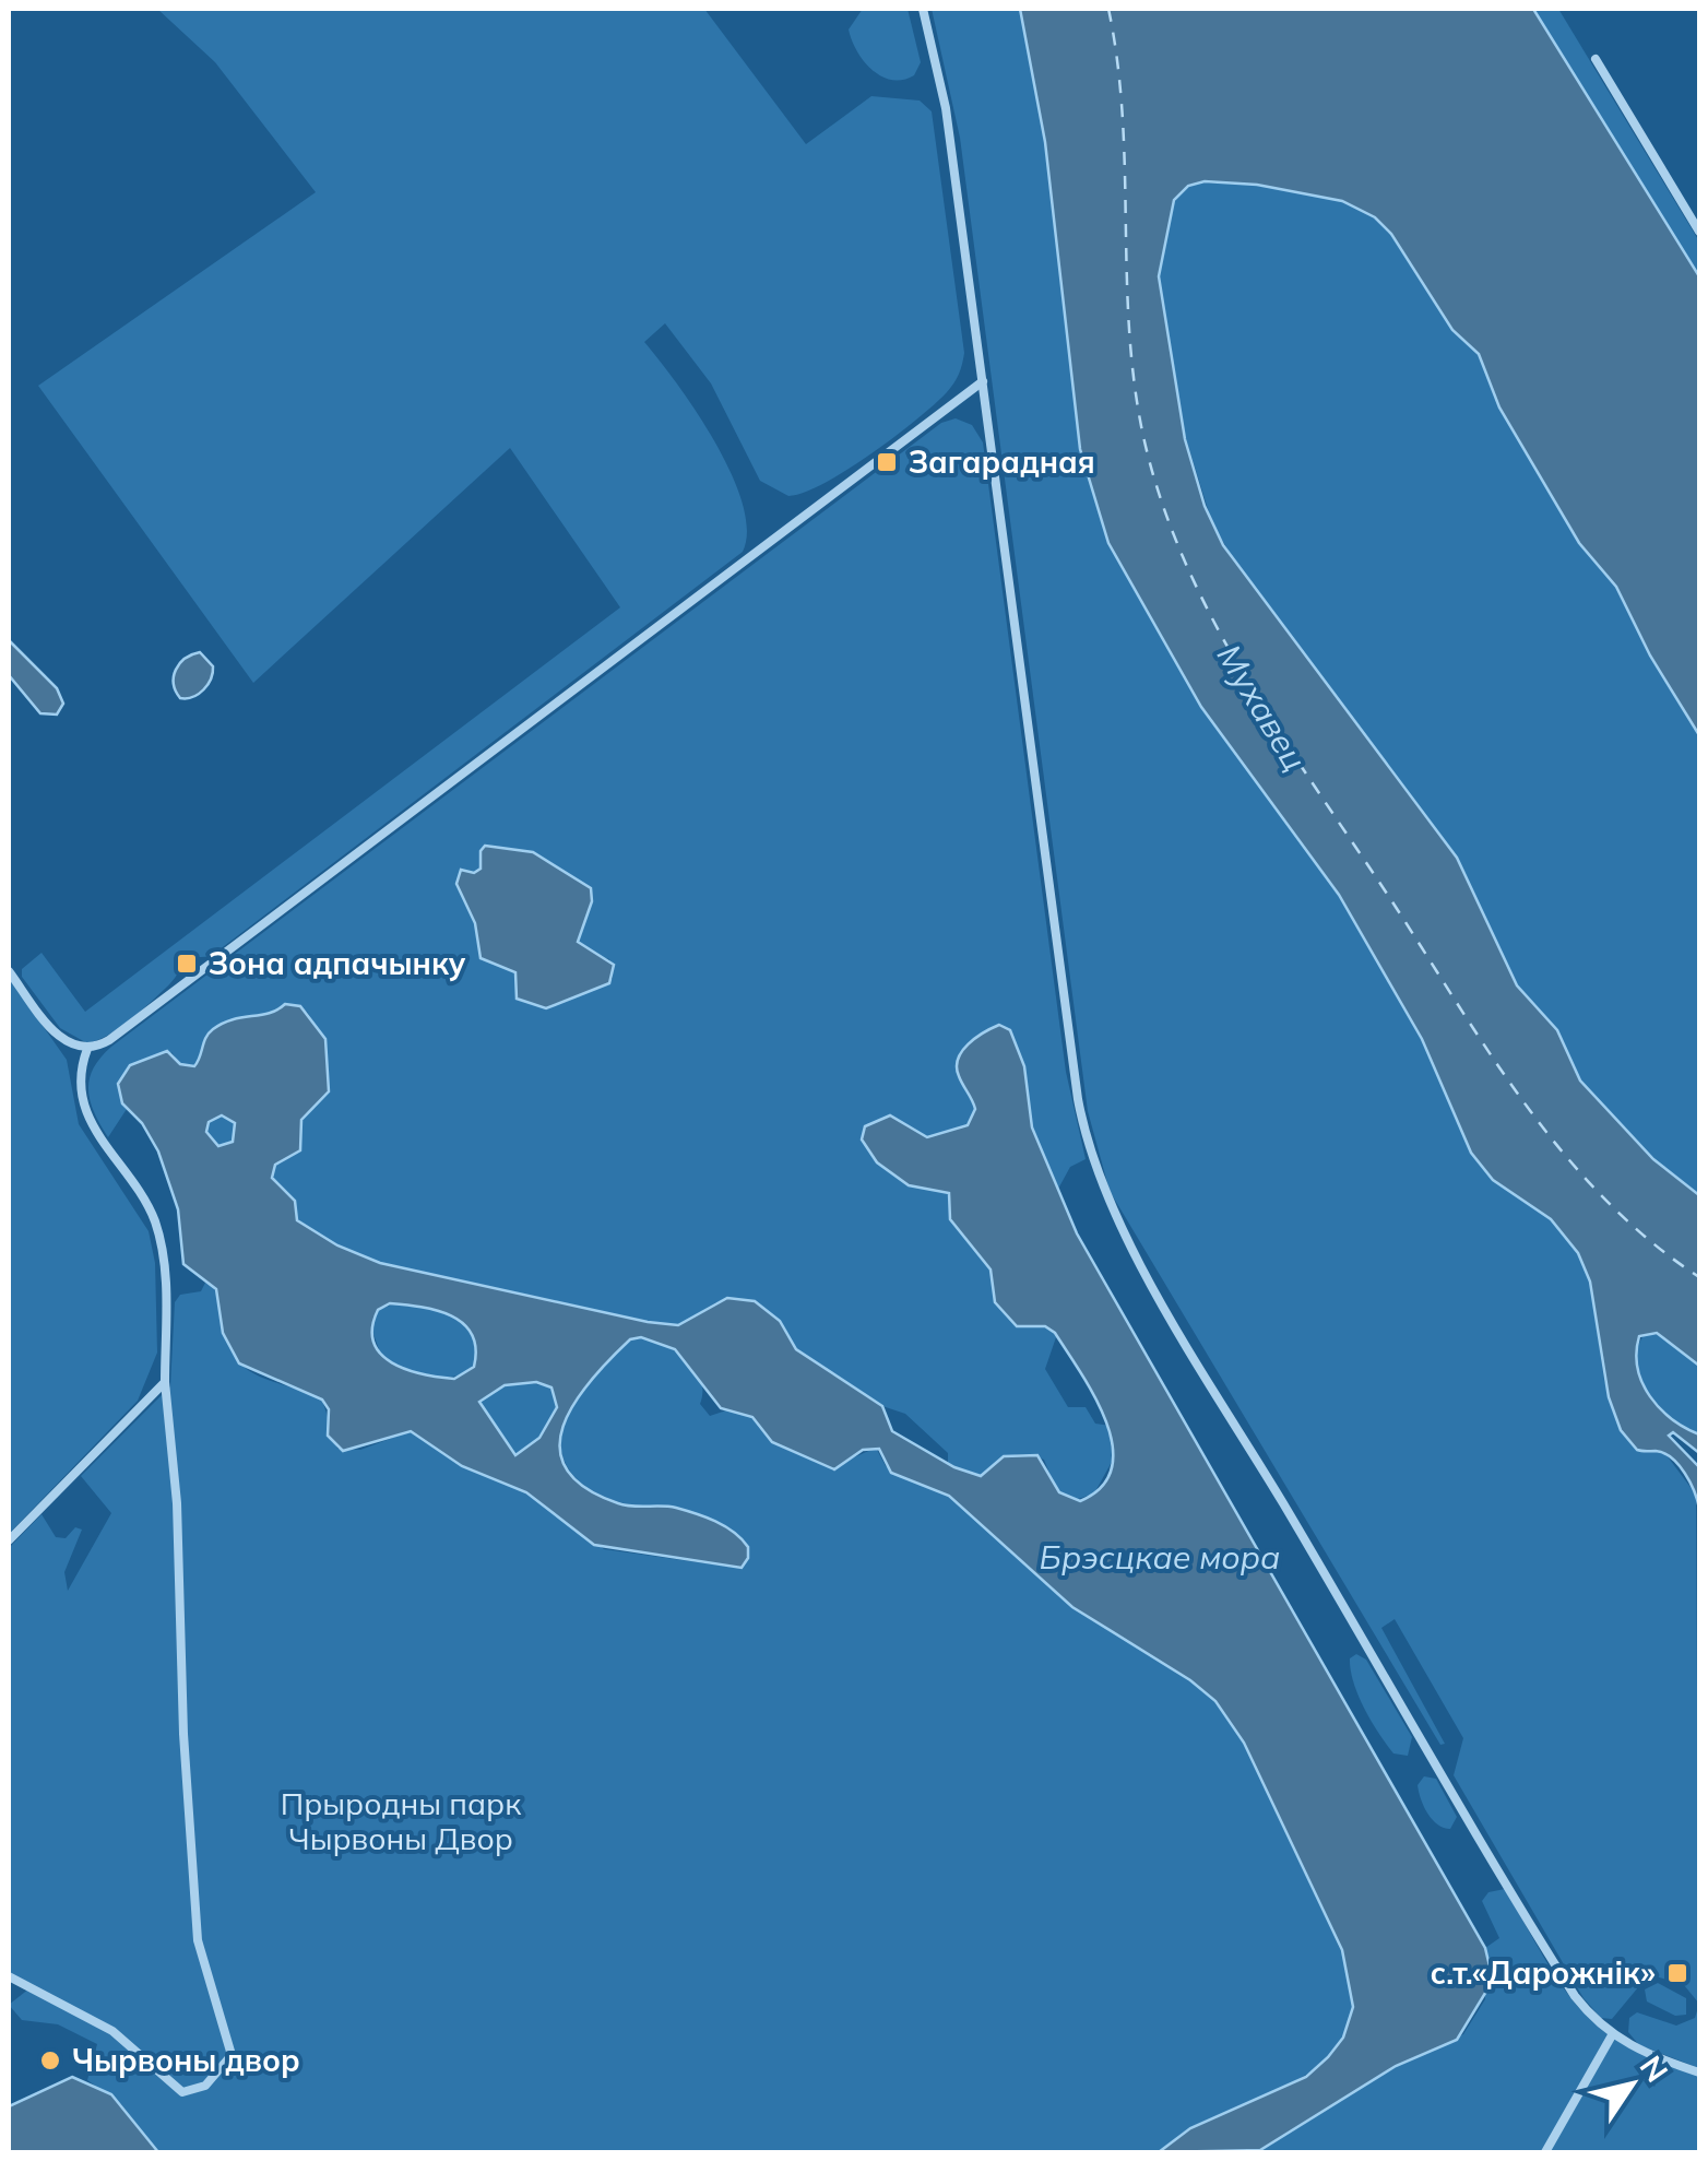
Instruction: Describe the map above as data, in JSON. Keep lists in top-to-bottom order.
{
  "water": ["Мухавец", "Брэсцкае мора"],
  "parks": ["Прыродны парк Чырвоны Двор"],
  "places": {
    "transit": ["Загарадная", "Зона адпачынку", "с.т.«Дарожнік»"],
    "other": ["Чырвоны двор"]
  },
  "north": "top right"
}
